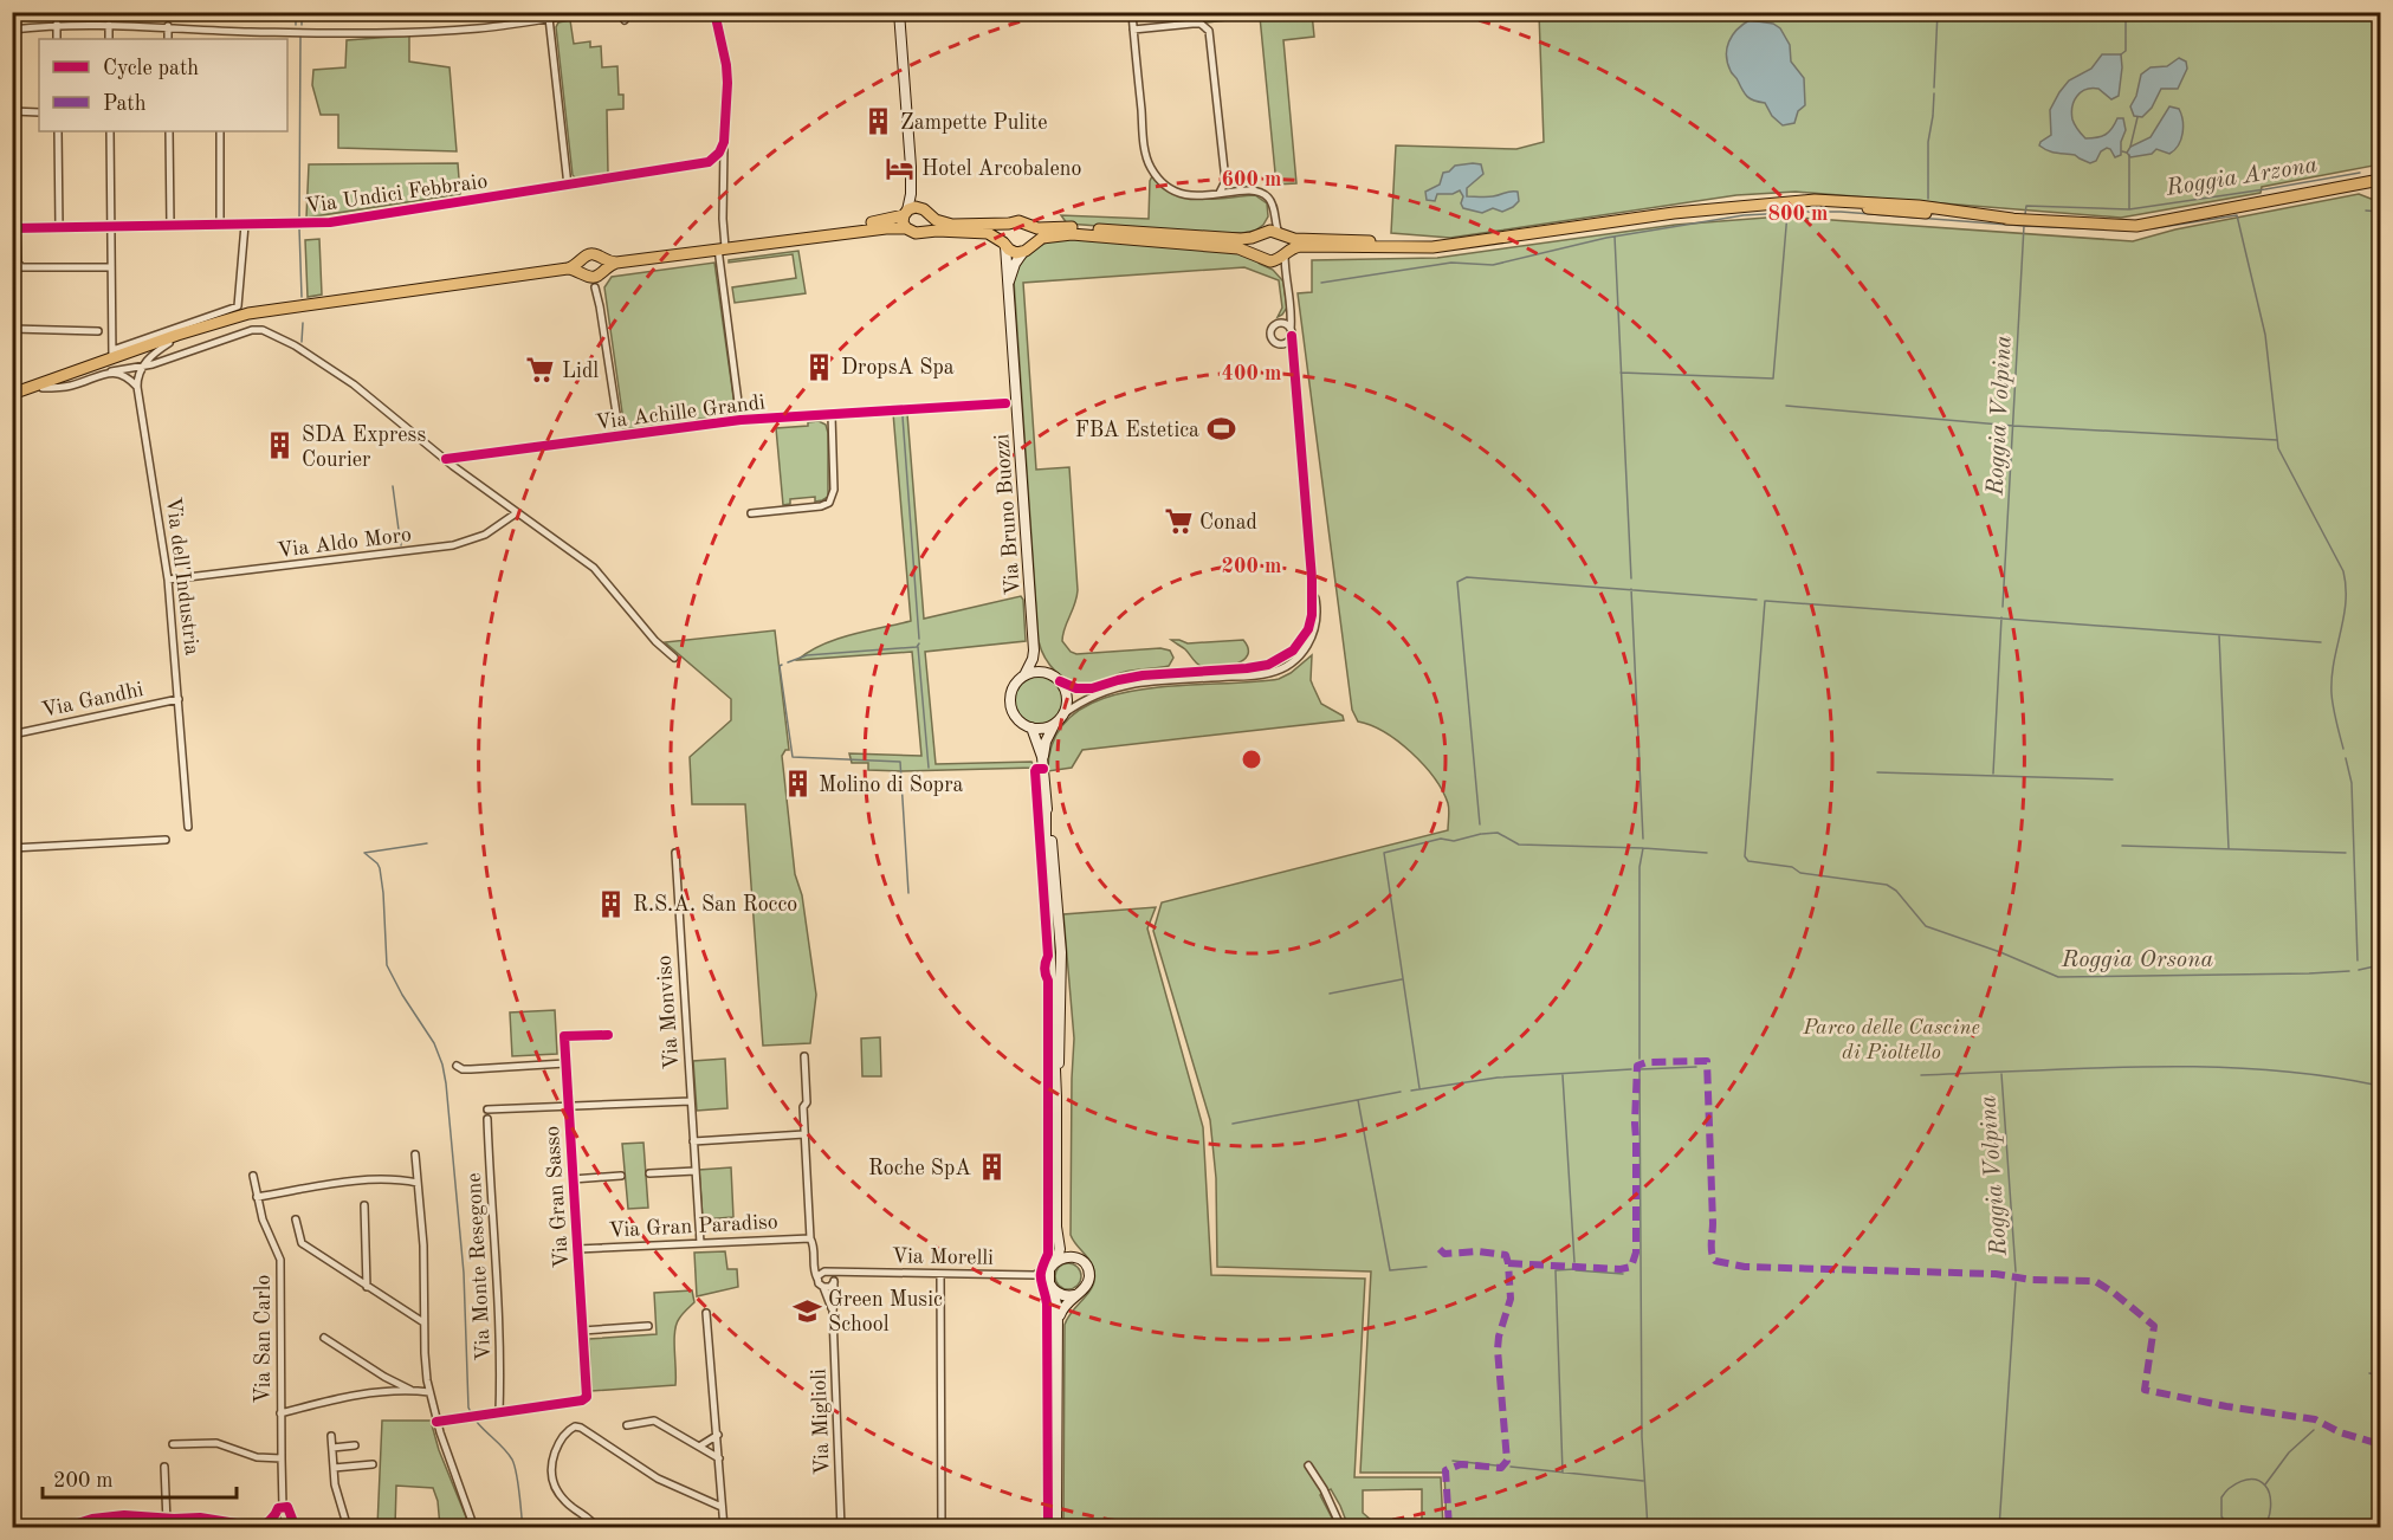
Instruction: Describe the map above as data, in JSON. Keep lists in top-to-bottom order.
{
  "streets": {
    "main road": ["Via Bruno Buozzi"],
    "street": [
      "Via Undici Febbraio",
      "Via Achille Grandi",
      "Via Aldo Moro",
      "Via dell'Industria",
      "Via Gandhi",
      "Via Monviso",
      "Via Gran Sasso",
      "Via Gran Paradiso",
      "Via Morelli",
      "Via Monte Resegone",
      "Via San Carlo",
      "Via Miglioli"
    ]
  },
  "crossings": [
    ["Via Aldo Moro", "Via dell'Industria"],
    ["Via dell'Industria", "Via Gandhi"],
    ["Via Monviso", "Via Gran Paradiso"],
    ["Via Gran Sasso", "Via Gran Paradiso"],
    ["Via Gran Sasso", "Via Monte Resegone"]
  ],
  "water": ["Roggia Arzona", "Roggia Volpina", "Roggia Orsona"],
  "parks": ["Parco delle Cascine di Pioltello"],
  "places": {
    "building": [
      "Zampette Pulite",
      "DropsA Spa",
      "SDA Express Courier",
      "Molino di Sopra",
      "R.S.A. San Rocco",
      "Roche SpA"
    ],
    "hotel": ["Hotel Arcobaleno"],
    "supermarket": ["Lidl", "Conad"],
    "sports": ["FBA Estetica"],
    "school or university": ["Green Music School"]
  },
  "legend": ["Cycle path", "Path"],
  "scale_bar": "200 m",
  "rings": [
    "600 m",
    "800 m",
    "400 m",
    "200 m"
  ]
}
